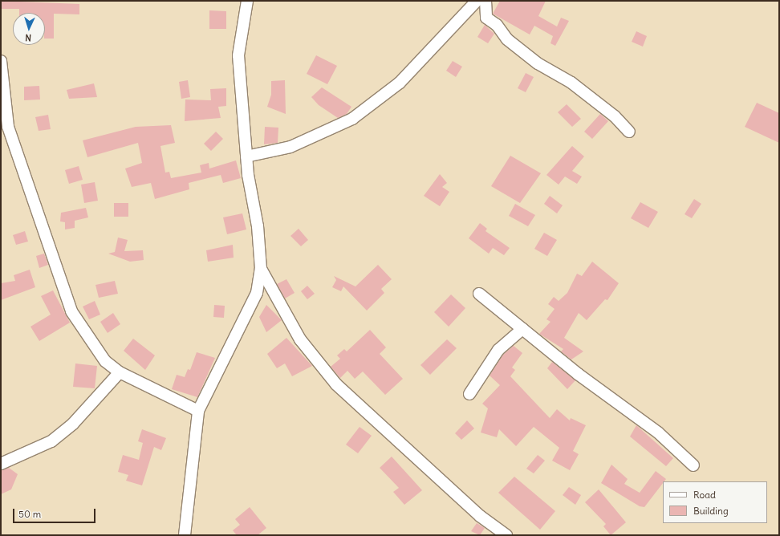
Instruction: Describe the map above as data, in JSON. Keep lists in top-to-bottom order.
{
  "legend": ["Road", "Building"],
  "scale_bar": "50 m",
  "north": "bottom"
}
